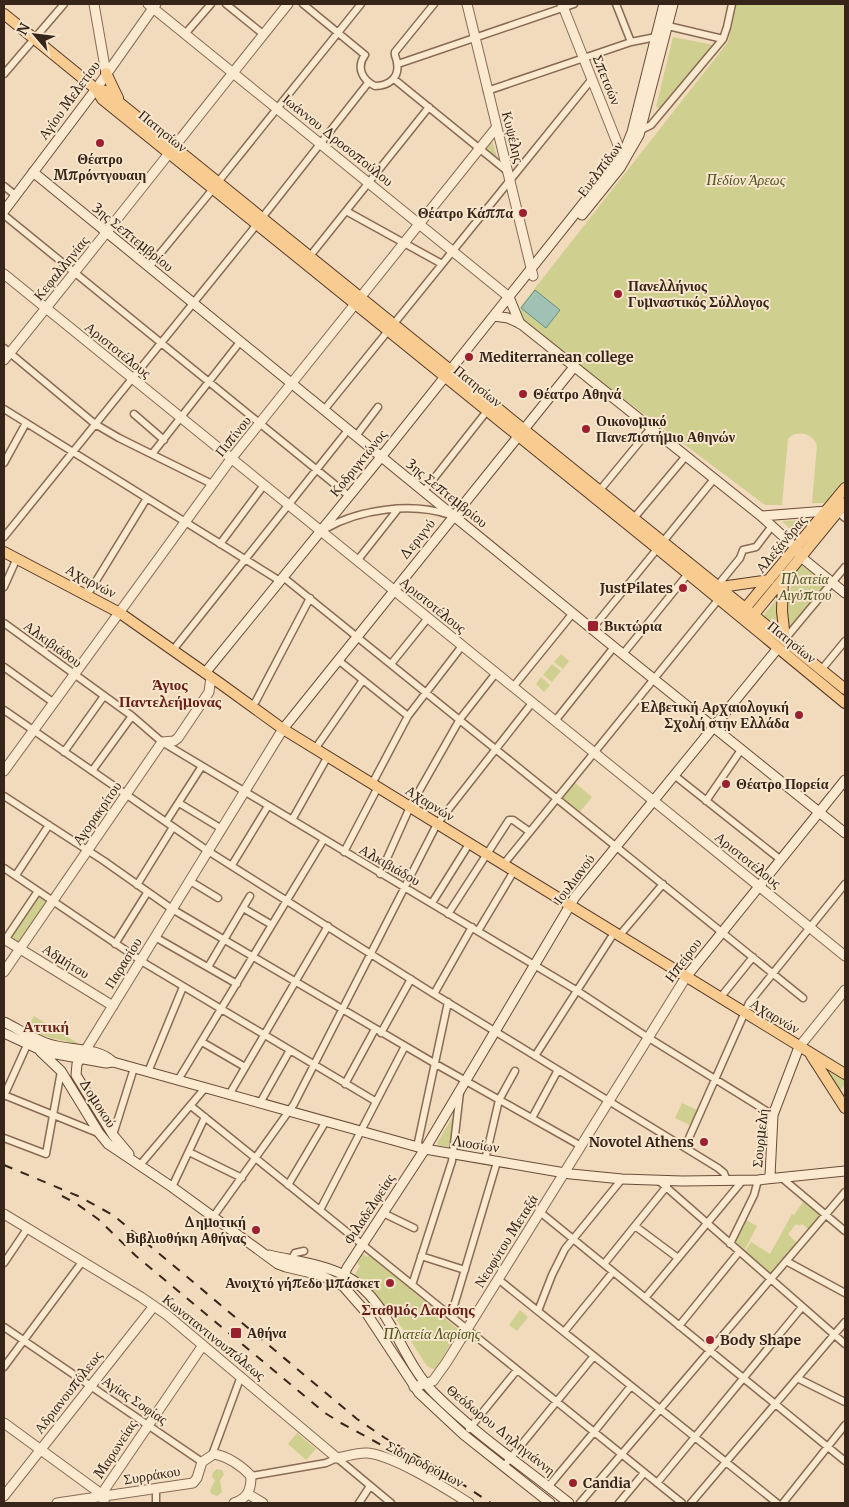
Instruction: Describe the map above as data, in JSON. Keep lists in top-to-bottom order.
{
  "streets": {
    "main road": [
      "Σπετσών",
      "Αγίου Μελετίου",
      "Πατησίων",
      "Κυψέλης",
      "Ιωάννου Δροσοπούλου",
      "Ευελπίδων",
      "3ης Σεπτεμβρίου",
      "Κεφαλληνίας",
      "Αριστοτέλους",
      "Πιπίνου",
      "Κοδριγκτώνος",
      "Δεριγνύ",
      "Αλεξάνδρας",
      "Αχαρνών",
      "Αγορακρίτου",
      "Ιουλιανού",
      "Ηπείρου",
      "Αδμήτου",
      "Παρασίου",
      "Δομοκού",
      "Σουρμελή",
      "Λιοσίων",
      "Φιλαδελφείας",
      "Νεοφύτου Μεταξά",
      "Κωνσταντινουπόλεως",
      "Αδριανουπόλεως",
      "Θεόδωρου Δηληγιάννη",
      "Μαρωνείας",
      "Σιδηροδρόμων",
      "Συρράκου"
    ],
    "street": ["Αλκιβιάδου", "Αγίας Σοφίας"]
  },
  "crossings": [
    ["Σπετσών", "Ευελπίδων"],
    ["Αγίου Μελετίου", "Πατησίων"],
    ["Αγίου Μελετίου", "Ιωάννου Δροσοπούλου"],
    ["Αγίου Μελετίου", "3ης Σεπτεμβρίου"],
    ["Πατησίων", "Κεφαλληνίας"],
    ["Πατησίων", "Πιπίνου"],
    ["Πατησίων", "Κοδριγκτώνος"],
    ["Πατησίων", "Δεριγνύ"],
    ["Πατησίων", "Αλεξάνδρας"],
    ["Πατησίων", "Ιουλιανού"],
    ["Κυψέλης", "Ευελπίδων"],
    ["Κυψέλης", "Πιπίνου"],
    ["Κυψέλης", "Κοδριγκτώνος"],
    ["Ιωάννου Δροσοπούλου", "Κεφαλληνίας"],
    ["Ιωάννου Δροσοπούλου", "Πιπίνου"],
    ["Ιωάννου Δροσοπούλου", "Κοδριγκτώνος"],
    ["Ευελπίδων", "Κοδριγκτώνος"],
    ["3ης Σεπτεμβρίου", "Κεφαλληνίας"],
    ["3ης Σεπτεμβρίου", "Πιπίνου"],
    ["3ης Σεπτεμβρίου", "Κοδριγκτώνος"],
    ["3ης Σεπτεμβρίου", "Δεριγνύ"],
    ["3ης Σεπτεμβρίου", "Ιουλιανού"],
    ["3ης Σεπτεμβρίου", "Ηπείρου"],
    ["Κεφαλληνίας", "Αριστοτέλους"],
    ["Αριστοτέλους", "Πιπίνου"],
    ["Αριστοτέλους", "Κοδριγκτώνος"],
    ["Αριστοτέλους", "Δεριγνύ"],
    ["Αριστοτέλους", "Ιουλιανού"],
    ["Αριστοτέλους", "Ηπείρου"],
    ["Πιπίνου", "Αχαρνών"],
    ["Πιπίνου", "Αλκιβιάδου"],
    ["Κοδριγκτώνος", "Αχαρνών"],
    ["Κοδριγκτώνος", "Αγορακρίτου"],
    ["Δεριγνύ", "Αχαρνών"],
    ["Δεριγνύ", "Παρασίου"],
    ["Αχαρνών", "Αγορακρίτου"],
    ["Αχαρνών", "Ιουλιανού"],
    ["Αχαρνών", "Ηπείρου"],
    ["Αχαρνών", "Παρασίου"],
    ["Αχαρνών", "Σουρμελή"],
    ["Αλκιβιάδου", "Αγορακρίτου"],
    ["Αλκιβιάδου", "Ιουλιανού"],
    ["Αλκιβιάδου", "Ηπείρου"],
    ["Αλκιβιάδου", "Παρασίου"],
    ["Αλκιβιάδου", "Σουρμελή"],
    ["Αγορακρίτου", "Αδμήτου"],
    ["Ιουλιανού", "Λιοσίων"],
    ["Ιουλιανού", "Φιλαδελφείας"],
    ["Ηπείρου", "Λιοσίων"],
    ["Ηπείρου", "Νεοφύτου Μεταξά"],
    ["Αδμήτου", "Παρασίου"],
    ["Παρασίου", "Δομοκού"],
    ["Παρασίου", "Λιοσίων"],
    ["Δομοκού", "Λιοσίων"],
    ["Δομοκού", "Θεόδωρου Δηληγιάννη"],
    ["Σουρμελή", "Λιοσίων"],
    ["Λιοσίων", "Φιλαδελφείας"],
    ["Λιοσίων", "Νεοφύτου Μεταξά"],
    ["Φιλαδελφείας", "Θεόδωρου Δηληγιάννη"],
    ["Νεοφύτου Μεταξά", "Θεόδωρου Δηληγιάννη"],
    ["Κωνσταντινουπόλεως", "Αδριανουπόλεως"],
    ["Κωνσταντινουπόλεως", "Μαρωνείας"],
    ["Κωνσταντινουπόλεως", "Σιδηροδρόμων"],
    ["Αδριανουπόλεως", "Αγίας Σοφίας"],
    ["Αγίας Σοφίας", "Μαρωνείας"],
    ["Αγίας Σοφίας", "Συρράκου"],
    ["Μαρωνείας", "Συρράκου"]
  ],
  "districts": ["Άγιος Παντελεήμονας", "Αττική", "Σταθμός Λαρίσης"],
  "parks": ["Πεδίον Άρεως", "Πλατεία Αιγύπτου", "Πλατεία Λαρίσης"],
  "places": {
    "other": [
      "Θέατρο Μπρόντγουαιη",
      "Θέατρο Κάππα",
      "Πανελλήνιος Γυμναστικός Σύλλογος",
      "Mediterranean college",
      "Θέατρο Αθηνά",
      "Οικονομικό Πανεπιστήμιο Αθηνών",
      "JustPilates",
      "Ελβετική Αρχαιολογική Σχολή στην Ελλάδα",
      "Θέατρο Πορεία",
      "Novotel Athens",
      "Δημοτική Βιβλιοθήκη Αθήνας",
      "Ανοιχτό γήπεδο μπάσκετ",
      "Body Shape",
      "Candia"
    ],
    "transit": ["Βικτώρια", "Αθήνα"]
  },
  "north": "top left"
}
